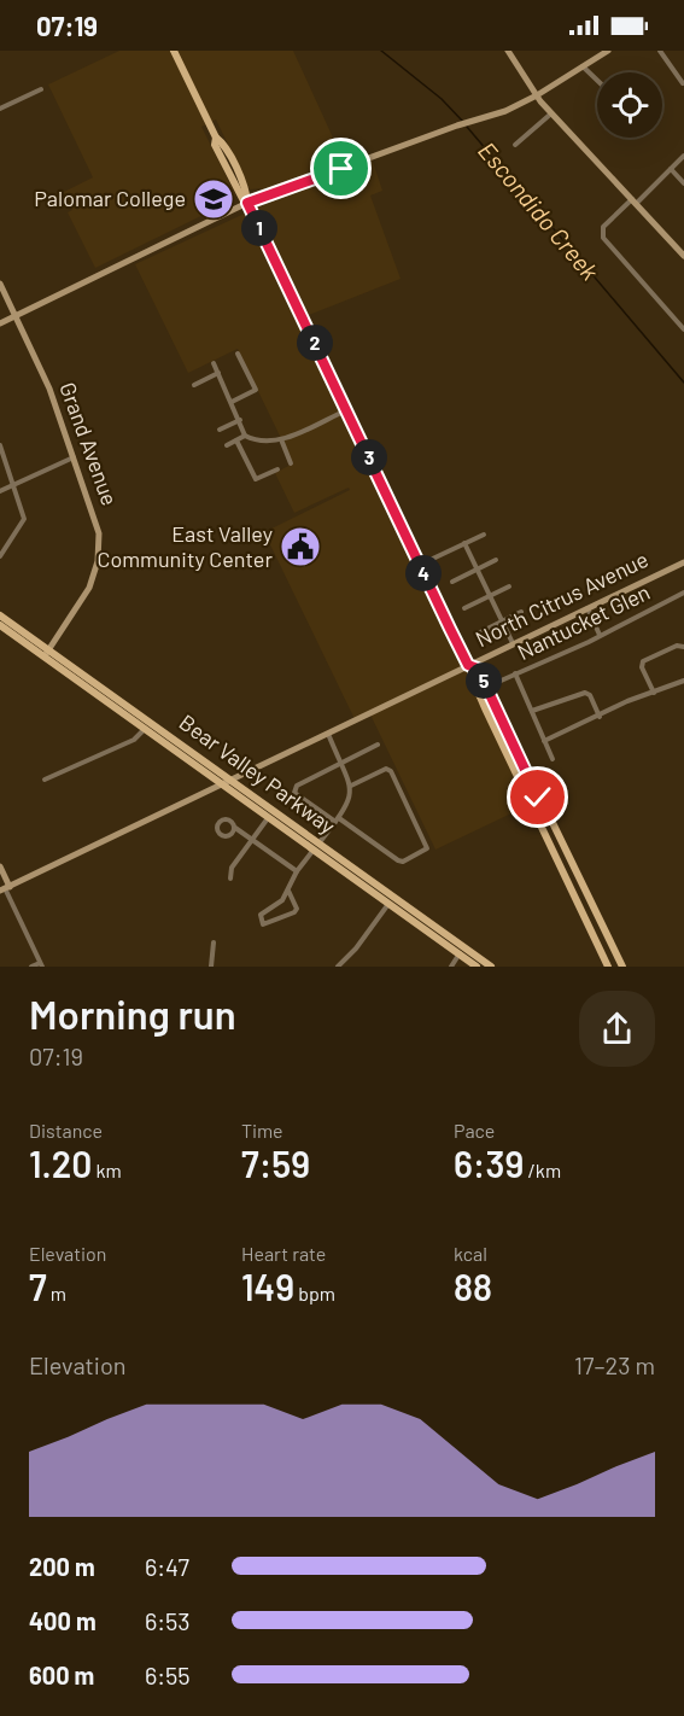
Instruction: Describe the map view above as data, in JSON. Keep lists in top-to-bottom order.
{
  "streets": {
    "main road": ["Bear Valley Parkway"],
    "street": ["Grand Avenue", "North Citrus Avenue", "Nantucket Glen"]
  },
  "crossings": [
    ["Grand Avenue", "Bear Valley Parkway"],
    ["North Citrus Avenue", "Bear Valley Parkway"]
  ],
  "water": ["Escondido Creek"],
  "places": {
    "school or university": ["Palomar College"],
    "public building": ["East Valley Community Center"]
  },
  "page": {
    "status": "07:19",
    "pins": [
      "1",
      "2",
      "3",
      "4",
      "5"
    ],
    "heading": ["Morning run", "07:19"],
    "stats": [
      ["Distance", "1.20 km"],
      ["Time", "7:59"],
      ["Pace", "6:39 /km"],
      ["Elevation", "7 m"],
      ["Heart rate", "149 bpm"],
      ["kcal", "88"]
    ],
    "chart": ["Elevation", "17–23 m"],
    "list": [
      {
        "name": "200 m",
        "note": "6:47"
      },
      {
        "name": "400 m",
        "note": "6:53"
      },
      {
        "name": "600 m",
        "note": "6:55"
      }
    ]
  }
}
